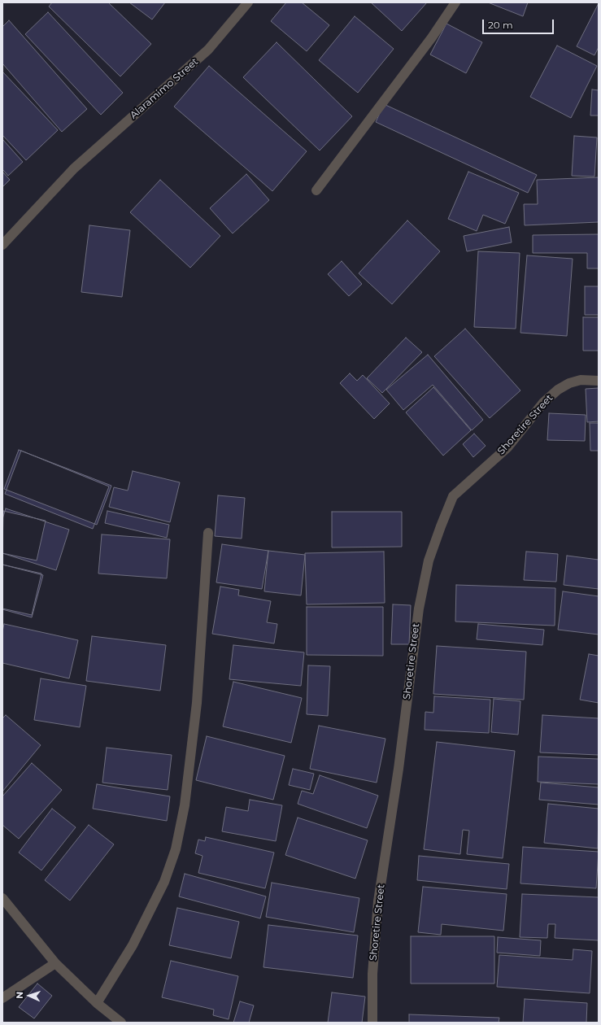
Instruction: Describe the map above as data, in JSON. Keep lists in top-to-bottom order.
{
  "streets": {
    "street": ["Alaramimo Street", "Shoretire Street"]
  },
  "scale_bar": "20 m",
  "north": "left"
}
